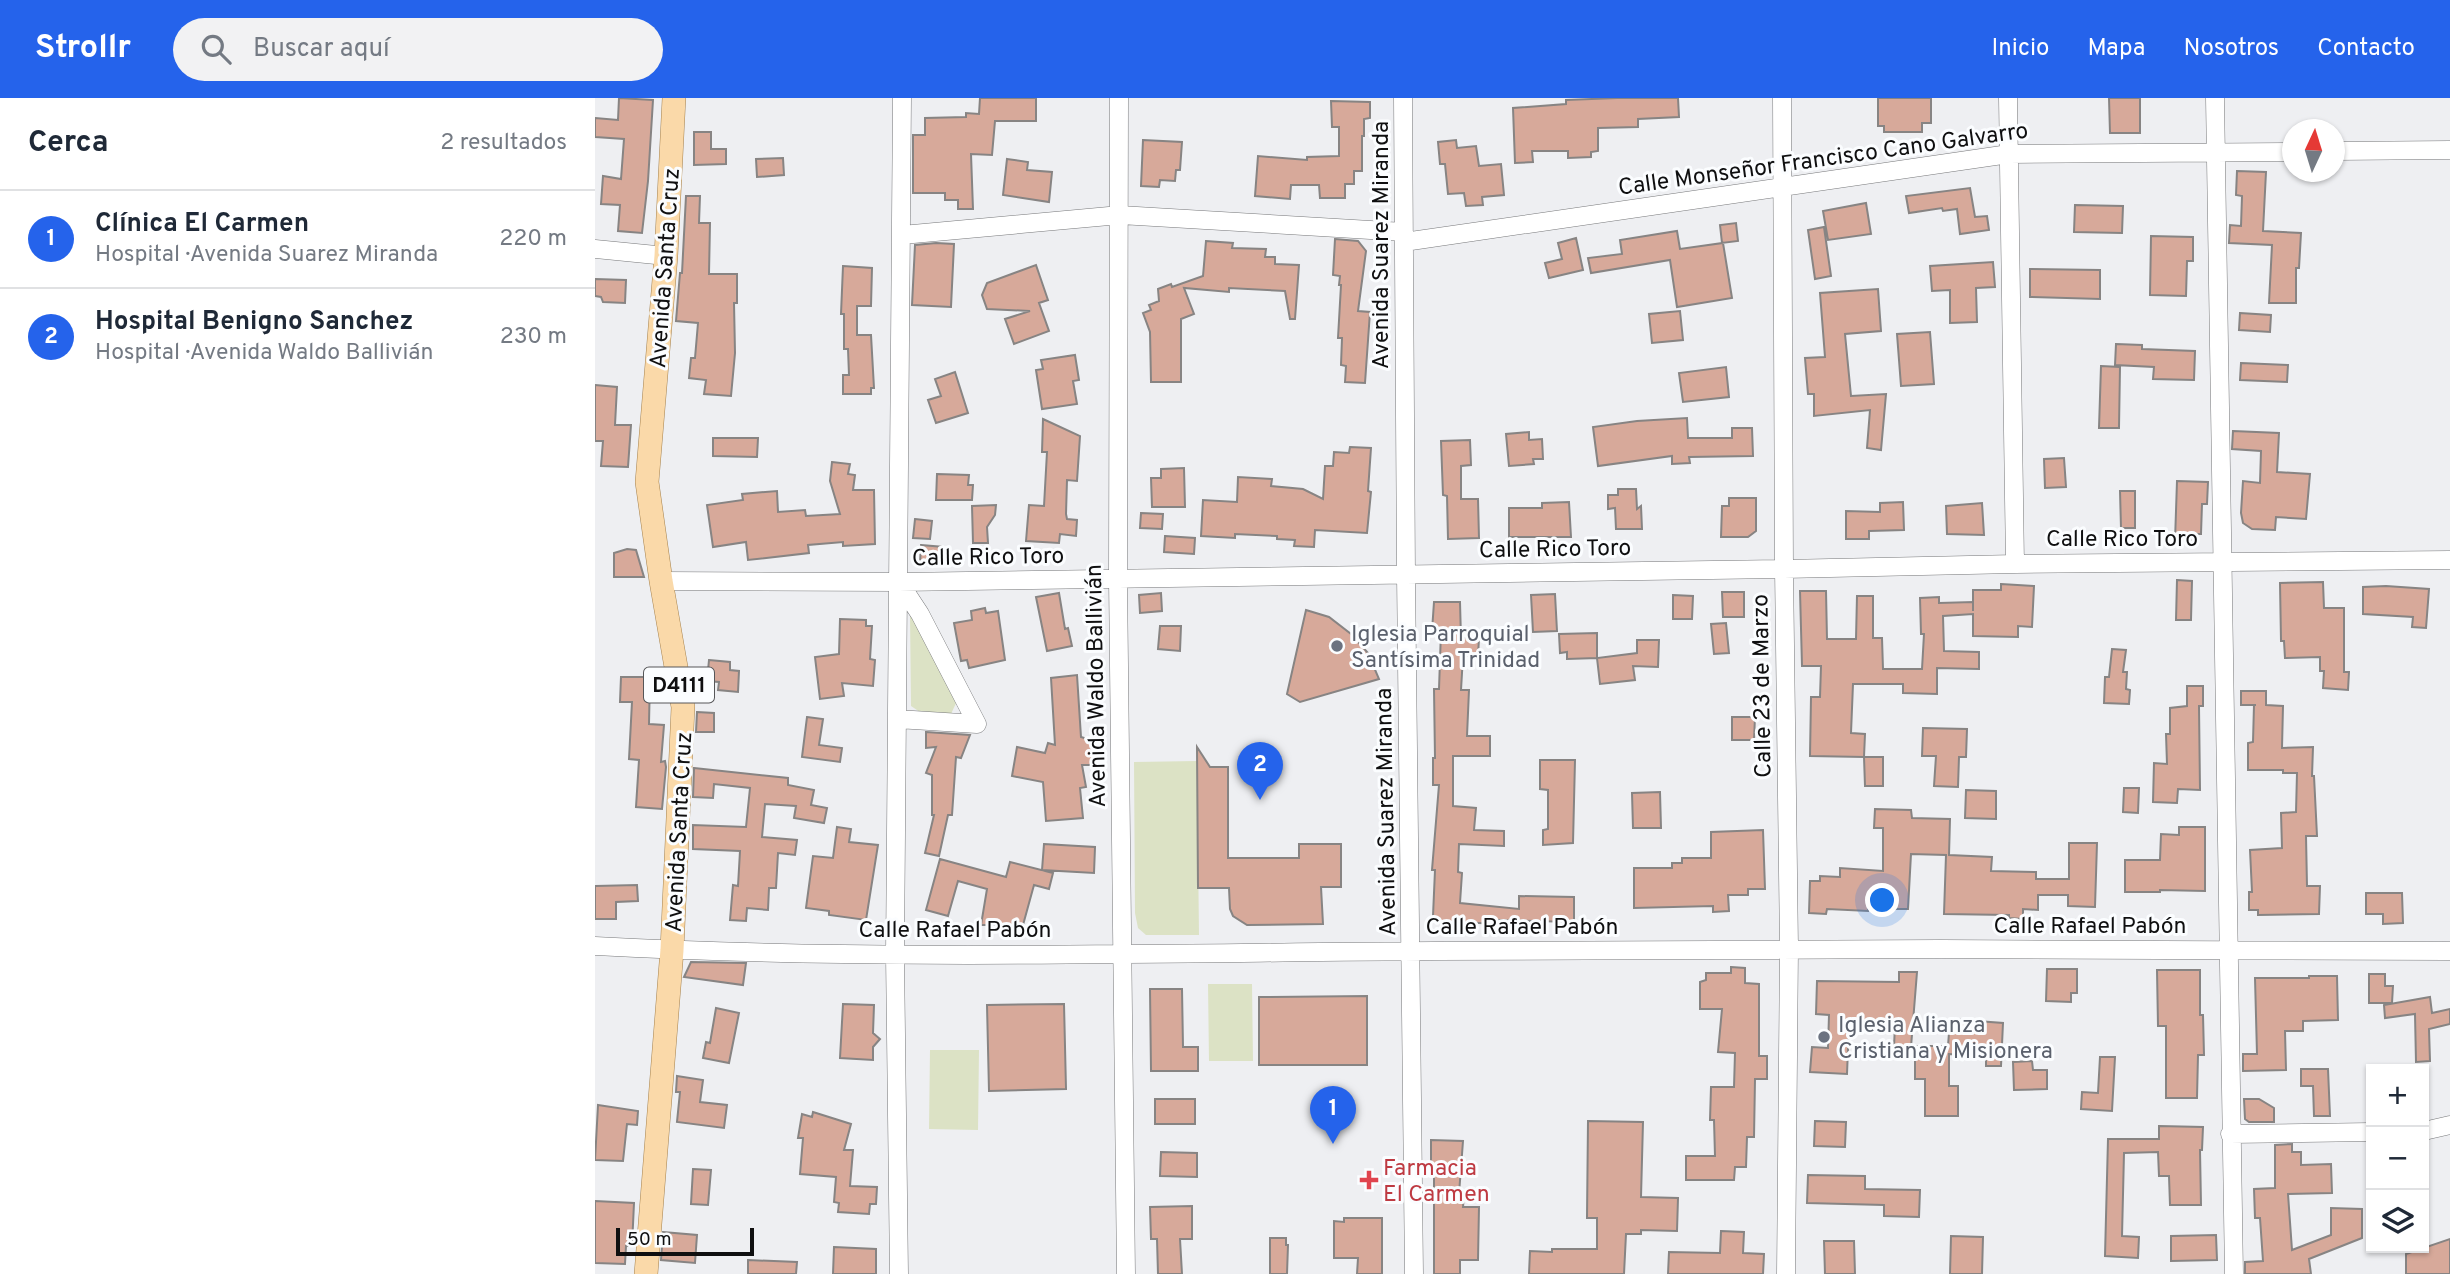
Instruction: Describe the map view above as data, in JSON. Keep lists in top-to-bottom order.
{
  "streets": {
    "main road": ["Avenida Santa Cruz", "D4111"],
    "street": [
      "Calle Monseñor Francisco Cano Galvarro",
      "Avenida Suarez Miranda",
      "Calle Rico Toro",
      "Avenida Waldo Ballivián",
      "Calle 23 de Marzo",
      "Calle Rafael Pabón"
    ]
  },
  "crossings": [
    ["Calle Monseñor Francisco Cano Galvarro", "Avenida Suarez Miranda"],
    ["Calle Monseñor Francisco Cano Galvarro", "Avenida Waldo Ballivián"],
    ["Calle Monseñor Francisco Cano Galvarro", "Calle 23 de Marzo"],
    ["Avenida Suarez Miranda", "Calle Rico Toro"],
    ["Avenida Suarez Miranda", "Calle Rafael Pabón"],
    ["Avenida Santa Cruz", "Calle Rico Toro"],
    ["Avenida Santa Cruz", "Calle Rafael Pabón"],
    ["Calle Rico Toro", "Avenida Waldo Ballivián"],
    ["Calle Rico Toro", "Calle 23 de Marzo"],
    ["Avenida Waldo Ballivián", "Calle Rafael Pabón"],
    ["Calle 23 de Marzo", "Calle Rafael Pabón"]
  ],
  "places": {
    "other": ["Iglesia Parroquial Santísima Trinidad", "Iglesia Alianza Cristiana y Misionera"],
    "health": ["Farmacia El Carmen"]
  },
  "scale_bar": "50 m",
  "north": "top",
  "page": {
    "header": "Strollr",
    "search": "Buscar aquí",
    "nav": [
      "Inicio",
      "Mapa",
      "Nosotros",
      "Contacto"
    ],
    "heading": ["Cerca", "2 resultados"],
    "list": [
      {
        "mark": "1",
        "name": "Clínica El Carmen",
        "note": "Hospital · Avenida Suarez Miranda",
        "value": "220 m"
      },
      {
        "mark": "2",
        "name": "Hospital Benigno Sanchez",
        "note": "Hospital · Avenida Waldo Ballivián",
        "value": "230 m"
      }
    ],
    "pins": ["2", "1"],
    "map_buttons": ["+", "−"],
    "scale": "50 m"
  }
}
